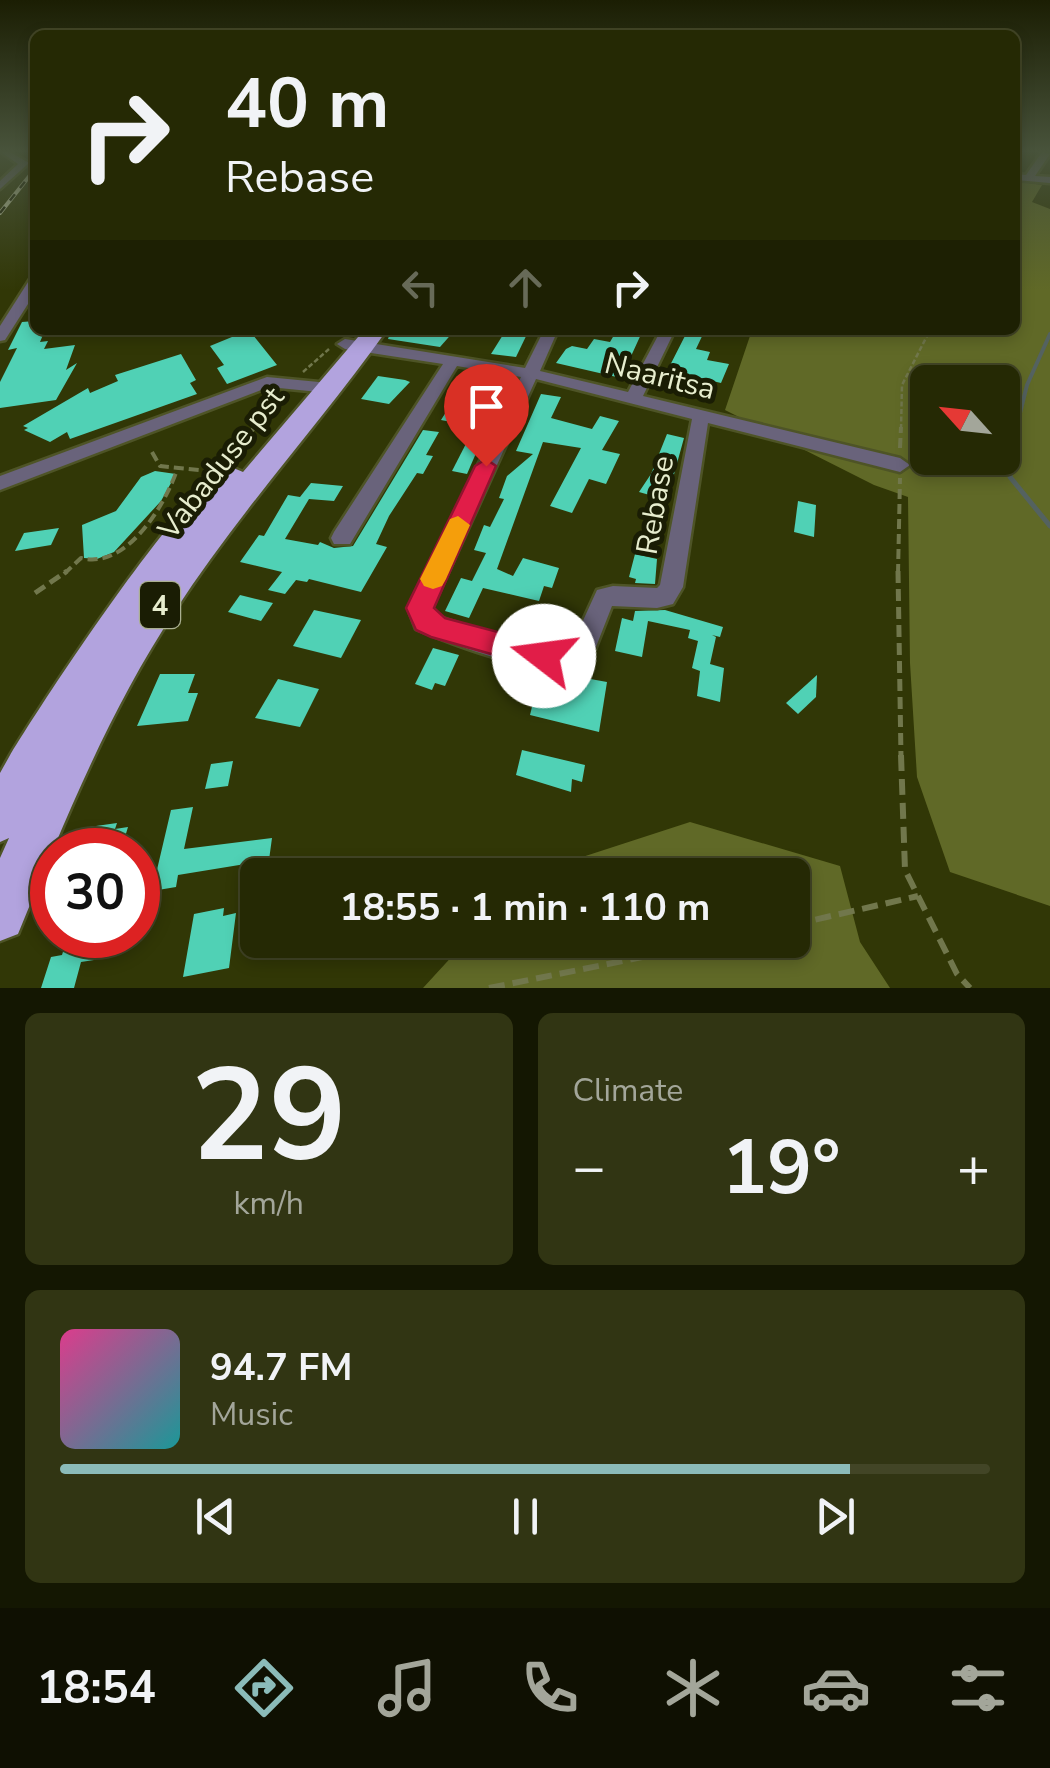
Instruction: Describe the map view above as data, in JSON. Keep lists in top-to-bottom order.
{
  "streets": {
    "highway": ["Vabaduse pst", "4"],
    "street": ["Naaritsa", "Rebase"]
  },
  "crossings": [
    ["Naaritsa", "Vabaduse pst"],
    ["Naaritsa", "Rebase"]
  ],
  "north": "top left",
  "page": {
    "turn": ["40 m", "Rebase"],
    "limit": "30",
    "trip": "18:55 · 1 min · 110 m",
    "tile": [
      ["29", "km/h"],
      "Climate"
    ],
    "heat": ["−", "19°", "+"],
    "song": ["94.7 FM", "Music"],
    "tabs": "18:54"
  }
}
